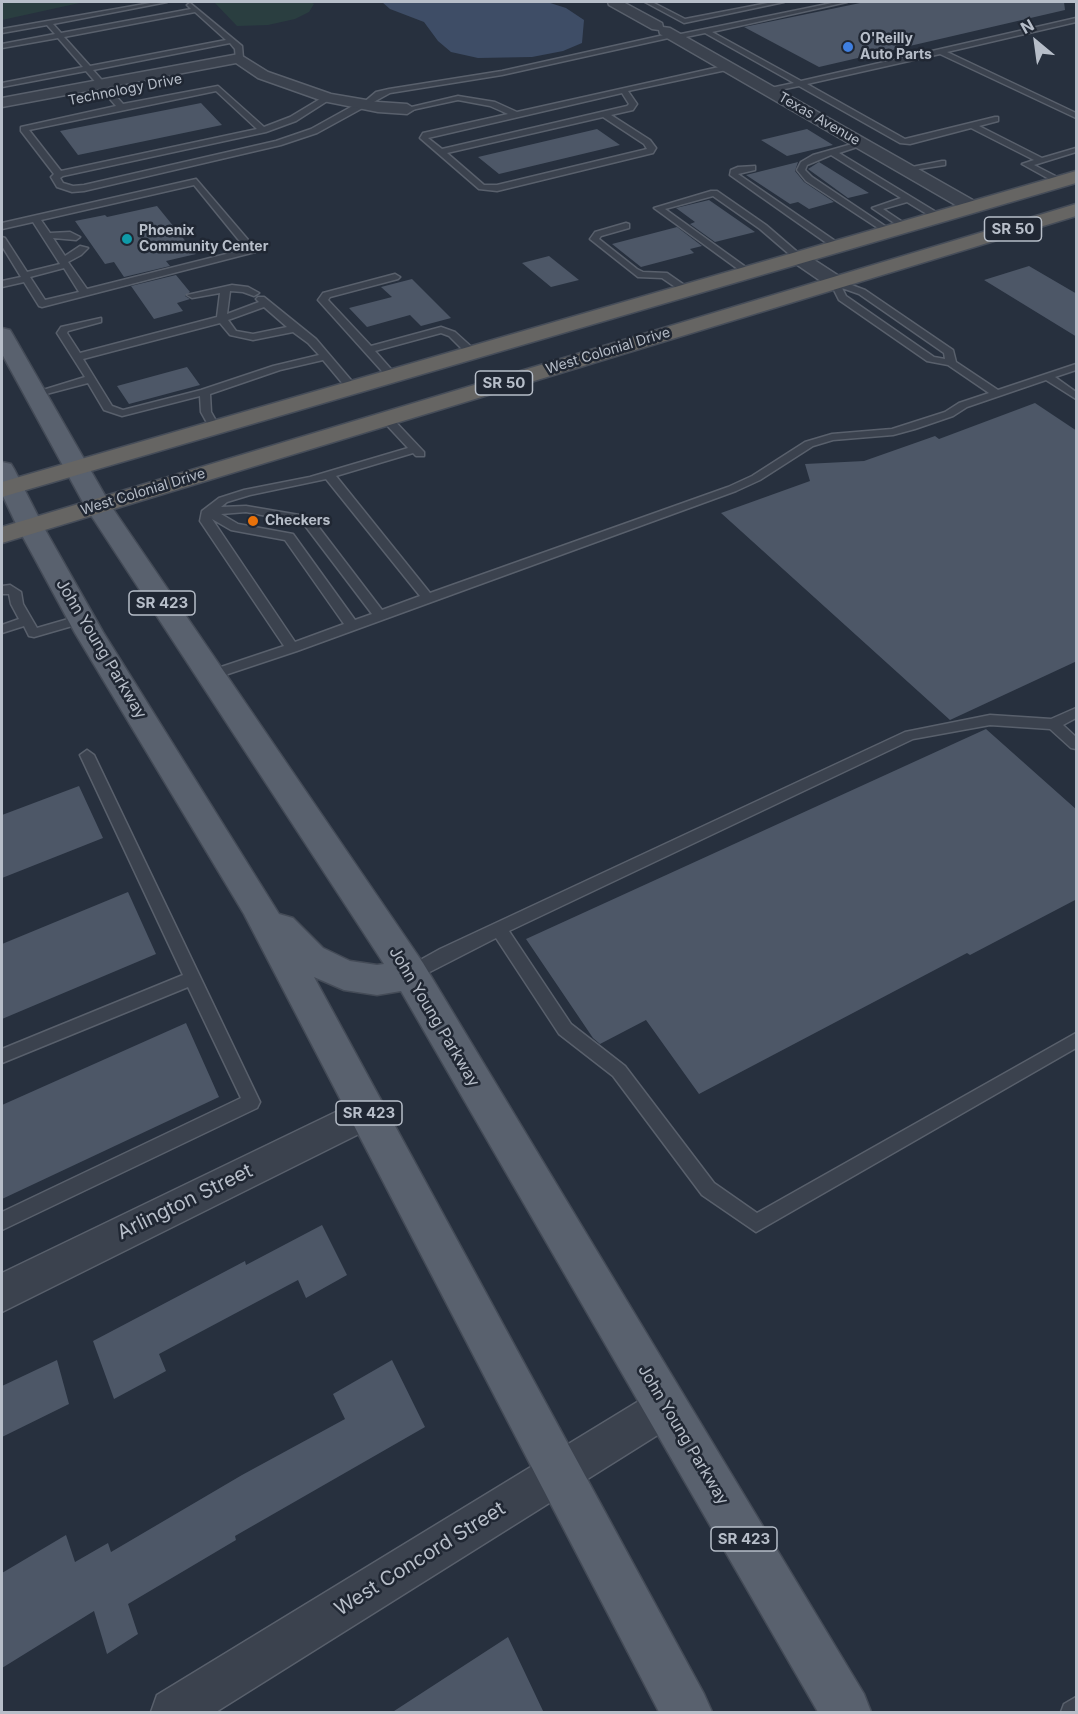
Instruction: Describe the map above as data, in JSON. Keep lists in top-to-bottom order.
{
  "streets": {
    "highway": ["SR 50", "West Colonial Drive"],
    "main road": ["SR 423", "John Young Parkway"],
    "street": [
      "Technology Drive",
      "Texas Avenue",
      "Arlington Street",
      "West Concord Street"
    ]
  },
  "crossings": [
    ["Texas Avenue", "SR 50"],
    ["SR 50", "John Young Parkway"],
    ["West Colonial Drive", "John Young Parkway"],
    ["John Young Parkway", "Arlington Street"],
    ["John Young Parkway", "West Concord Street"]
  ],
  "places": ["O'Reilly Auto Parts", "Phoenix Community Center", "Checkers"],
  "north": "top left"
}
